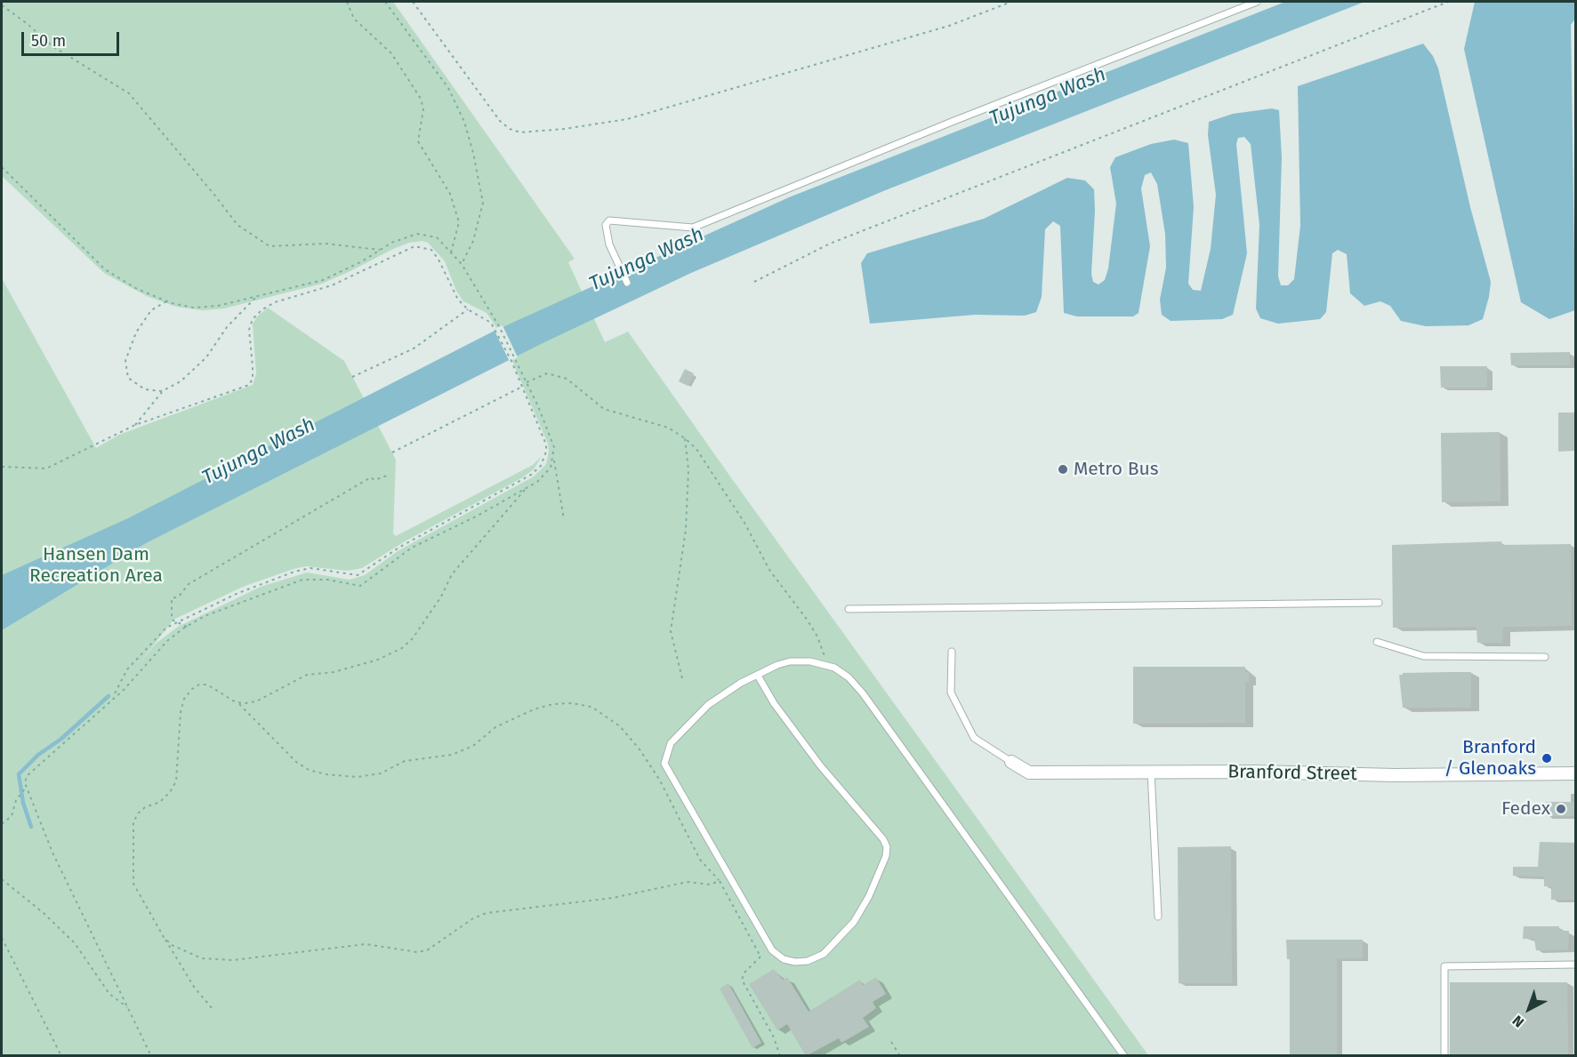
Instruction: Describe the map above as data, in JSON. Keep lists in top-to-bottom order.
{
  "streets": {
    "street": ["Branford Street"]
  },
  "water": ["Tujunga Wash"],
  "parks": ["Hansen Dam Recreation Area"],
  "places": ["Metro Bus", "Branford / Glenoaks", "Fedex"],
  "scale_bar": "50 m",
  "north": "bottom left"
}
